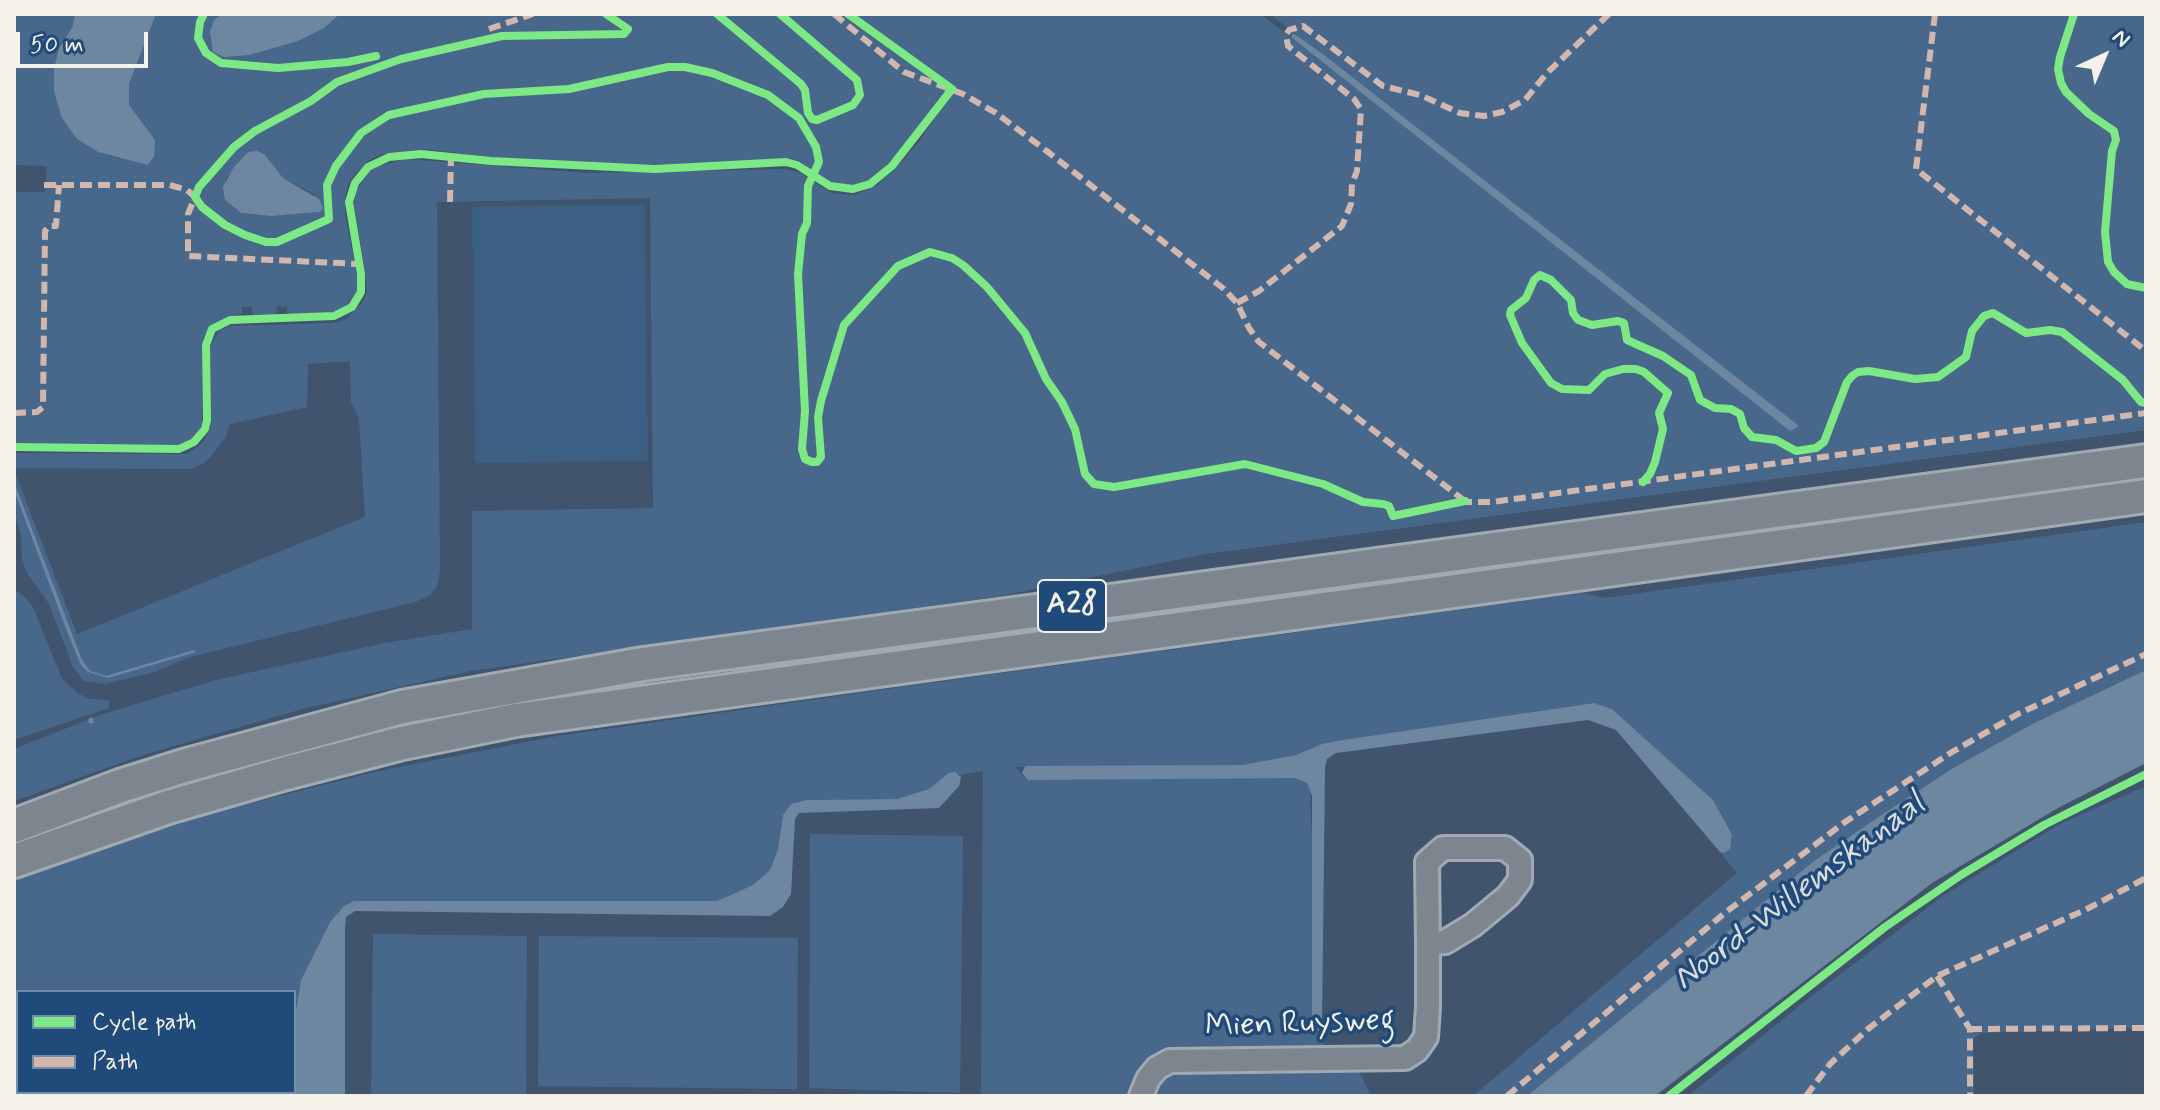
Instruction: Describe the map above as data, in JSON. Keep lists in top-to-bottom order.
{
  "streets": {
    "highway": ["A28"],
    "street": ["Mien Ruysweg"]
  },
  "water": ["Noord-Willemskanaal"],
  "legend": ["Cycle path", "Path"],
  "scale_bar": "50 m",
  "north": "top right"
}
